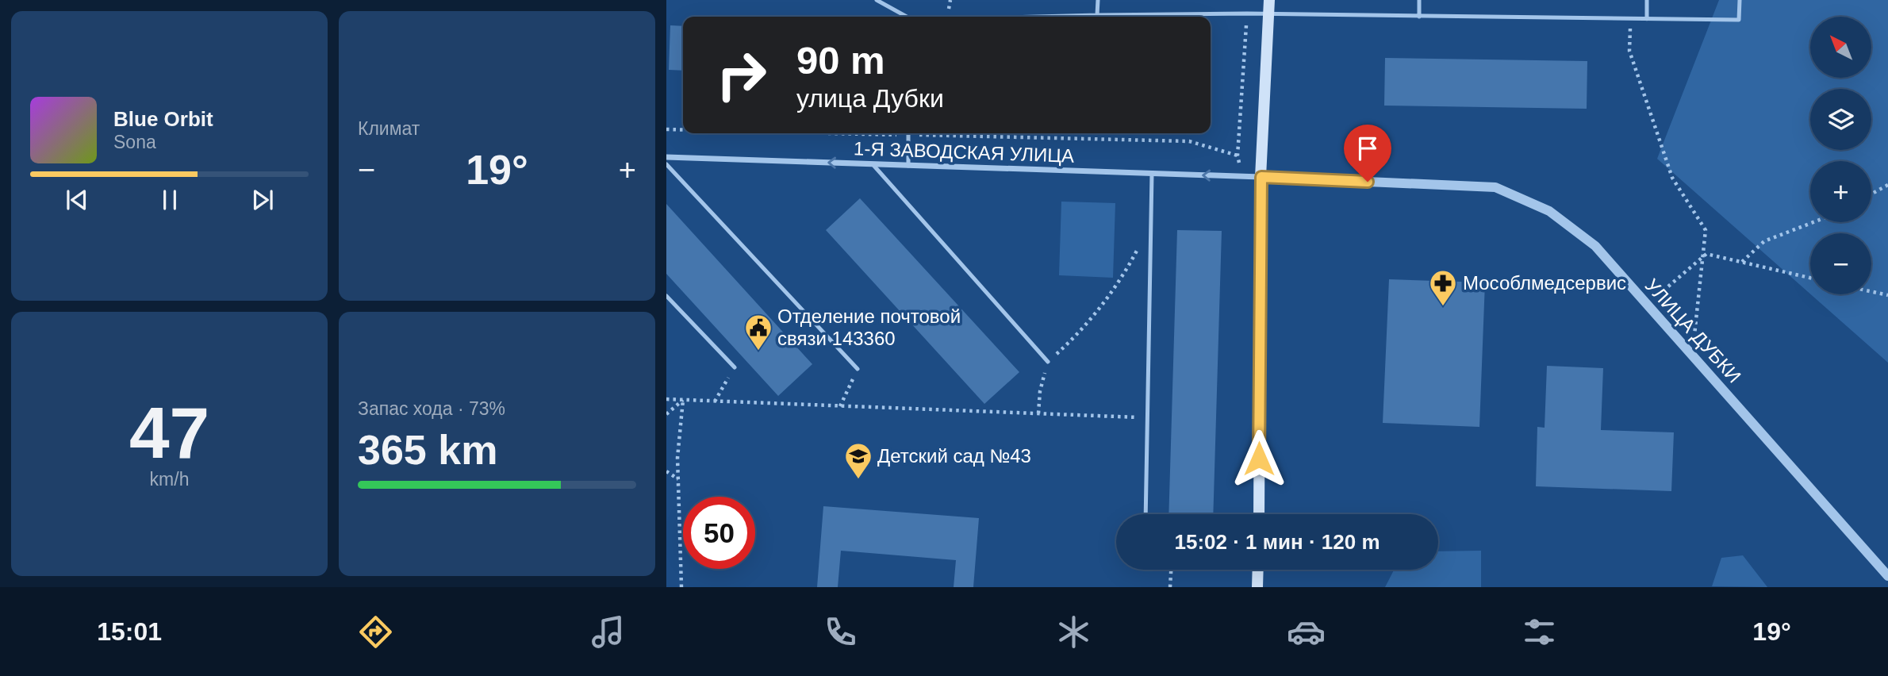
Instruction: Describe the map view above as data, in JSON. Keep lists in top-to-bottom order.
{
  "streets": {
    "street": ["1-Я ЗАВОДСКАЯ УЛИЦА", "УЛИЦА ДУБКИ"]
  },
  "crossings": [
    ["1-Я ЗАВОДСКАЯ УЛИЦА", "УЛИЦА ДУБКИ"]
  ],
  "one_way": ["1-Я ЗАВОДСКАЯ УЛИЦА"],
  "places": {
    "pharmacy": ["Мособлмедсервис"],
    "public building": ["Отделение почтовой связи 143360"],
    "school or university": ["Детский сад №43"]
  },
  "north": "top left",
  "page": {
    "tile": [
      "Климат",
      ["47", "km/h"],
      ["Запас хода · 73%", "365 km"]
    ],
    "map_buttons": ["+", "−"],
    "turn": ["90 m", "улица Дубки"],
    "song": ["Blue Orbit", "Sona"],
    "heat": ["−", "19°", "+"],
    "limit": "50",
    "trip": "15:02 · 1 мин · 120 m",
    "tabs": ["15:01", "19°"]
  }
}
